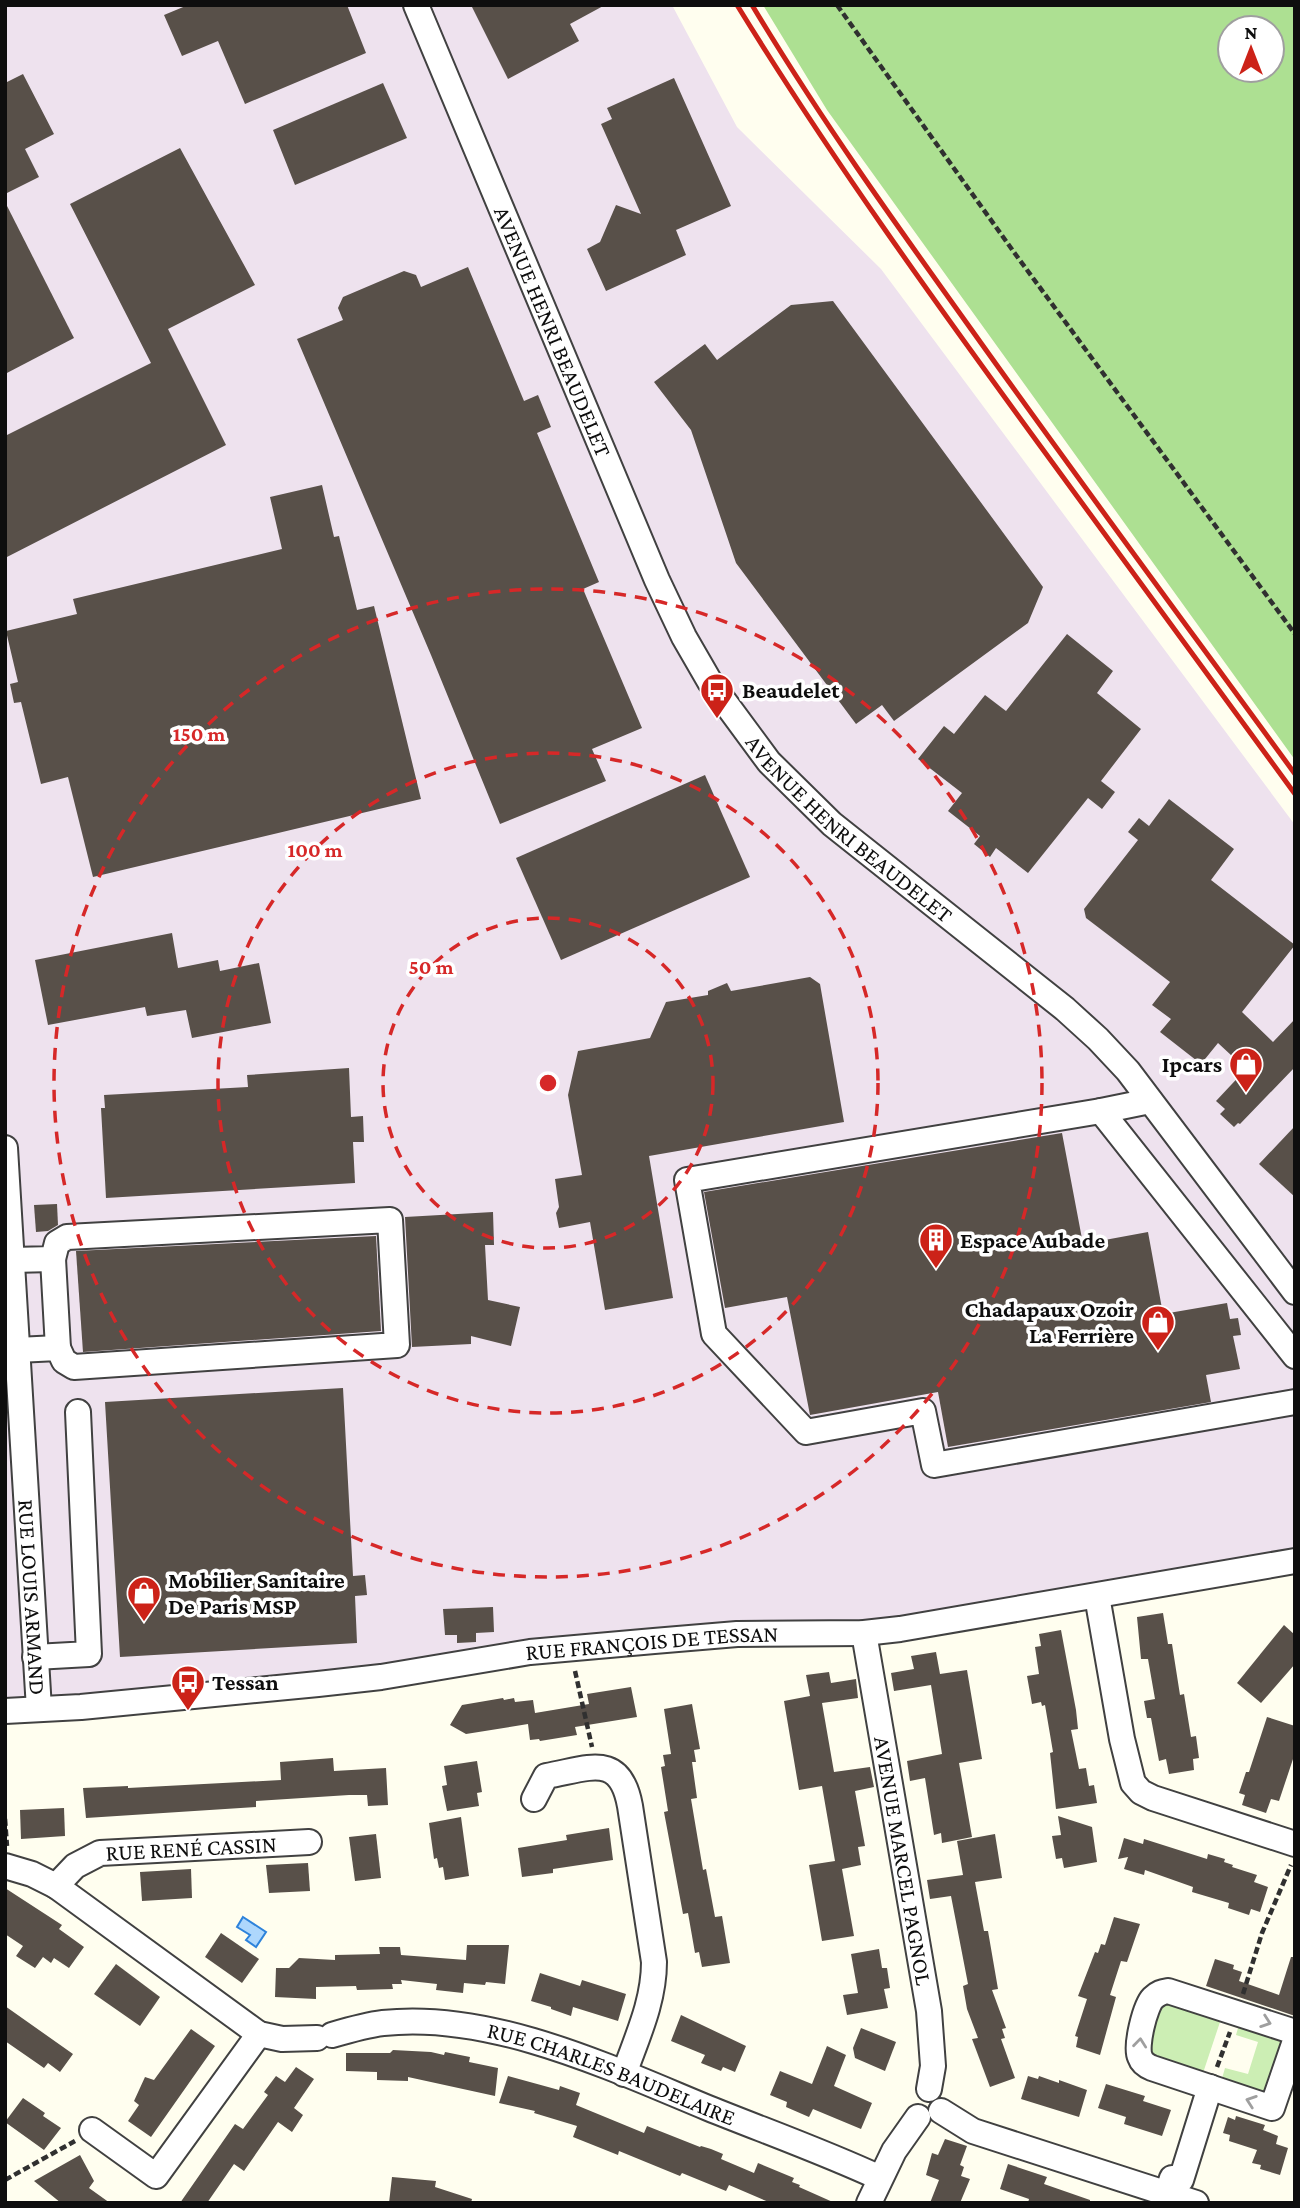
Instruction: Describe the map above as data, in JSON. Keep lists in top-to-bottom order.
{
  "streets": {
    "street": [
      "AVENUE HENRI BEAUDELET",
      "RUE LOUIS ARMAND",
      "RUE FRANÇOIS DE TESSAN",
      "RUE RENÉ CASSIN",
      "AVENUE MARCEL PAGNOL",
      "RUE CHARLES BAUDELAIRE"
    ]
  },
  "crossings": [
    ["RUE LOUIS ARMAND", "RUE FRANÇOIS DE TESSAN"],
    ["RUE FRANÇOIS DE TESSAN", "AVENUE MARCEL PAGNOL"]
  ],
  "places": {
    "bus stop": ["Beaudelet", "Tessan"],
    "shop": ["Ipcars", "Chadapaux Ozoir La Ferrière", "Mobilier Sanitaire De Paris MSP"],
    "building": ["Espace Aubade"]
  },
  "north": "top",
  "rings": ["150 m", "100 m", "50 m"]
}
